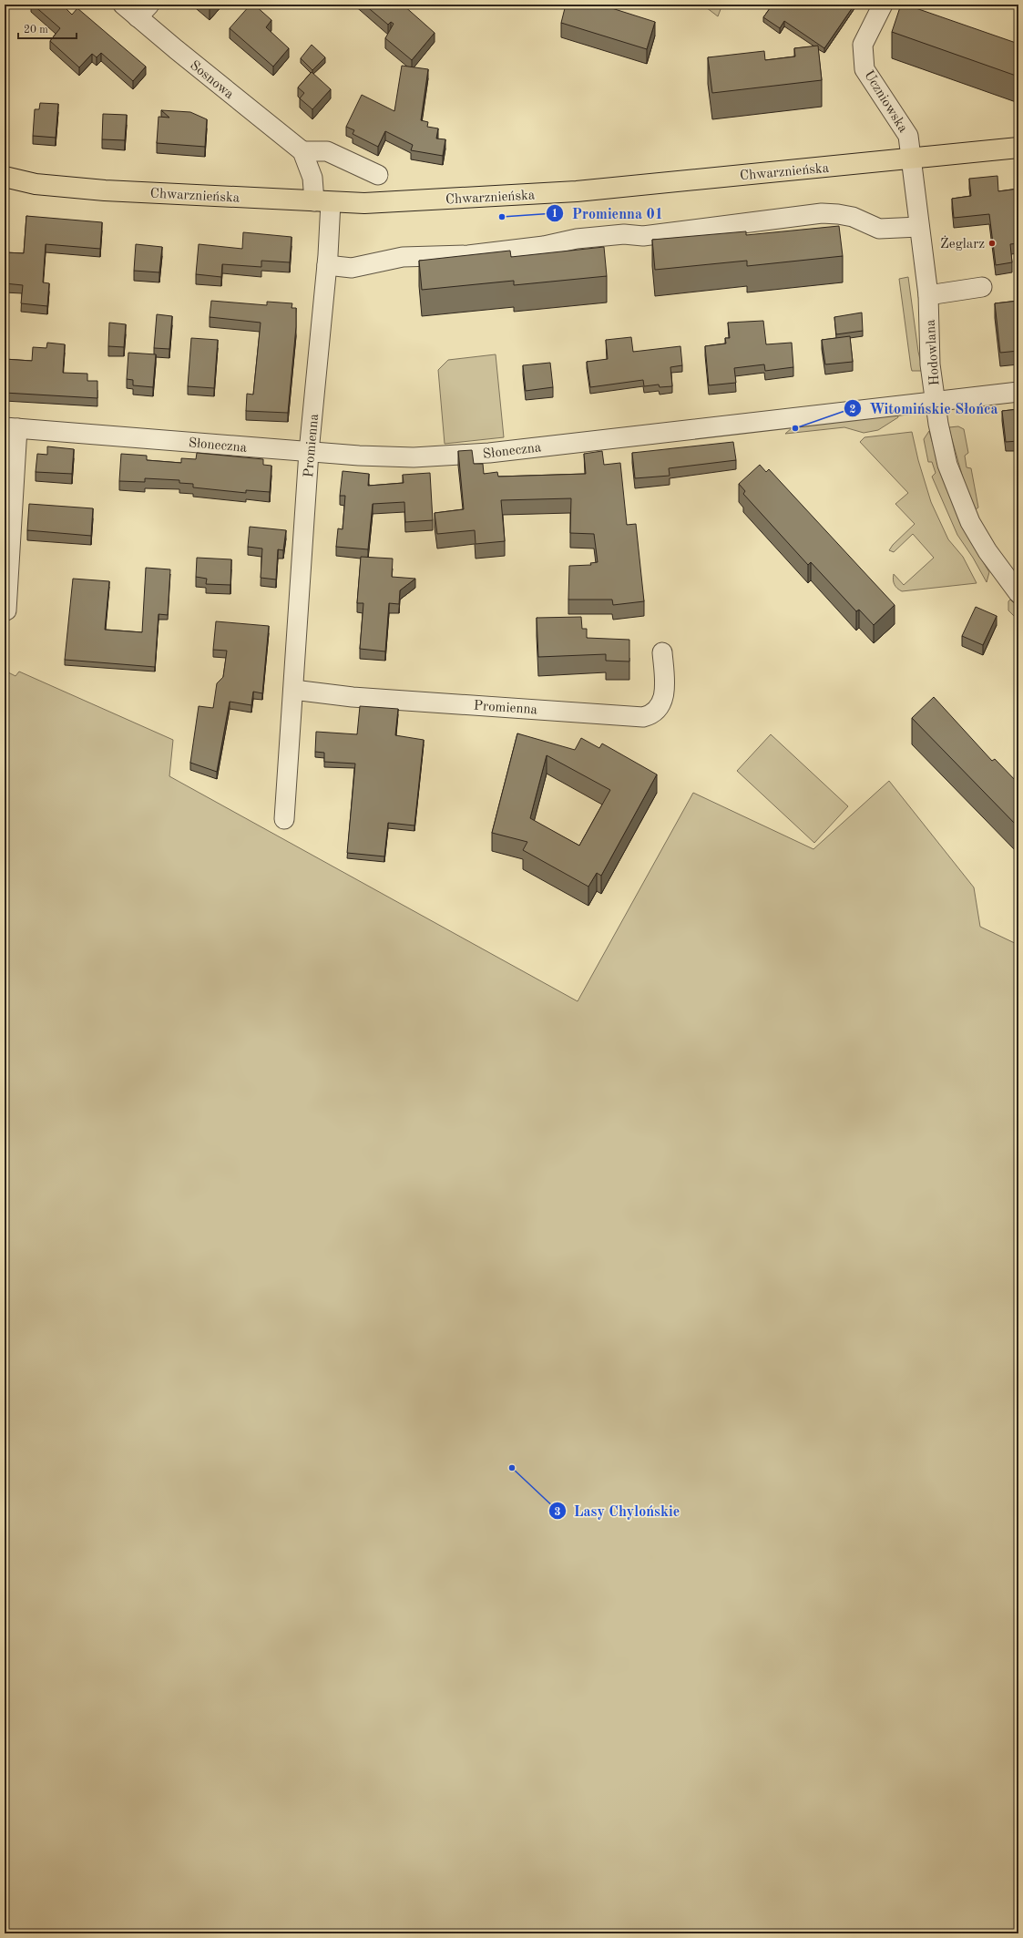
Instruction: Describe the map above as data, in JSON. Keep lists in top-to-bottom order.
{
  "streets": {
    "main road": ["Chwarznieńska"],
    "street": [
      "Sosnowa",
      "Uczniowska",
      "Hodowlana",
      "Słoneczna",
      "Promienna"
    ]
  },
  "crossings": [
    ["Uczniowska", "Chwarznieńska"],
    ["Uczniowska", "Hodowlana"],
    ["Chwarznieńska", "Hodowlana"],
    ["Chwarznieńska", "Promienna"],
    ["Hodowlana", "Słoneczna"],
    ["Słoneczna", "Promienna"]
  ],
  "places": [
    "Promienna 01",
    "Żeglarz",
    "Witomińskie Słońca",
    "Lasy Chylońskie"
  ],
  "scale_bar": "20 m"
}
